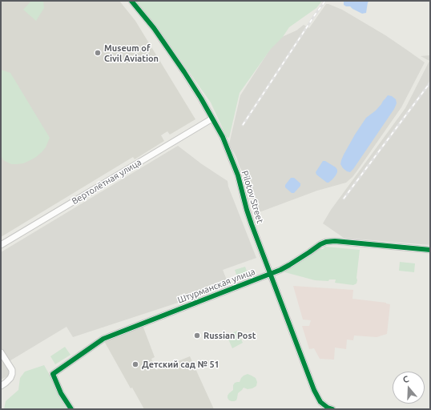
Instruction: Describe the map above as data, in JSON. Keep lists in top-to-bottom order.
{
  "streets": {
    "street": ["Вертолётная улица", "Pilotov Street", "Штурманская улица"]
  },
  "crossings": [
    ["Вертолётная улица", "Pilotov Street"],
    ["Pilotov Street", "Штурманская улица"]
  ],
  "places": ["Museum of Civil Aviation", "Russian Post", "Детский сад № 51"],
  "north": "top"
}
